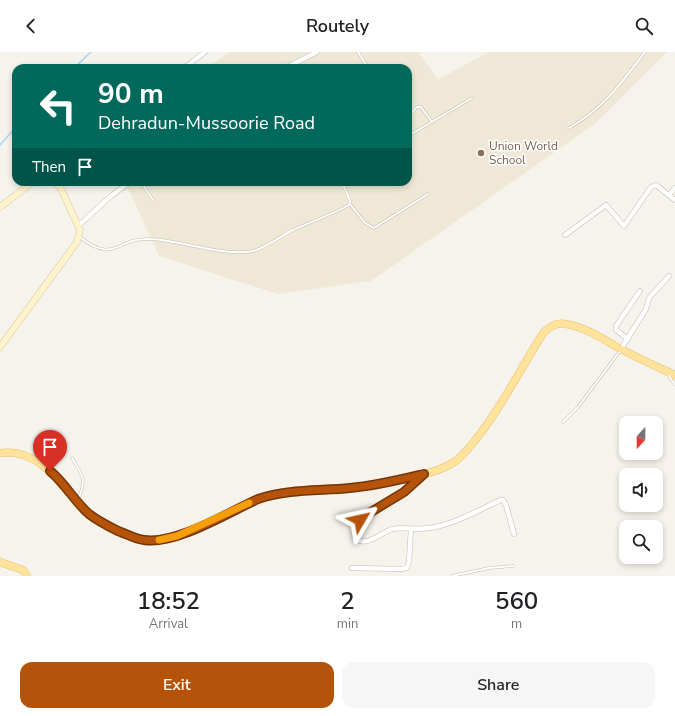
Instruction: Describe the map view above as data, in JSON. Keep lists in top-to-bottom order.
{
  "places": ["Union World School"],
  "north": "bottom",
  "page": {
    "header": "Routely",
    "turn": ["90 m", "Dehradun-Mussoorie Road"],
    "then": "Then",
    "eta": [
      "18:52",
      "Arrival",
      "2",
      "min",
      "560",
      "m"
    ],
    "buttons": ["Exit", "Share"]
  }
}
